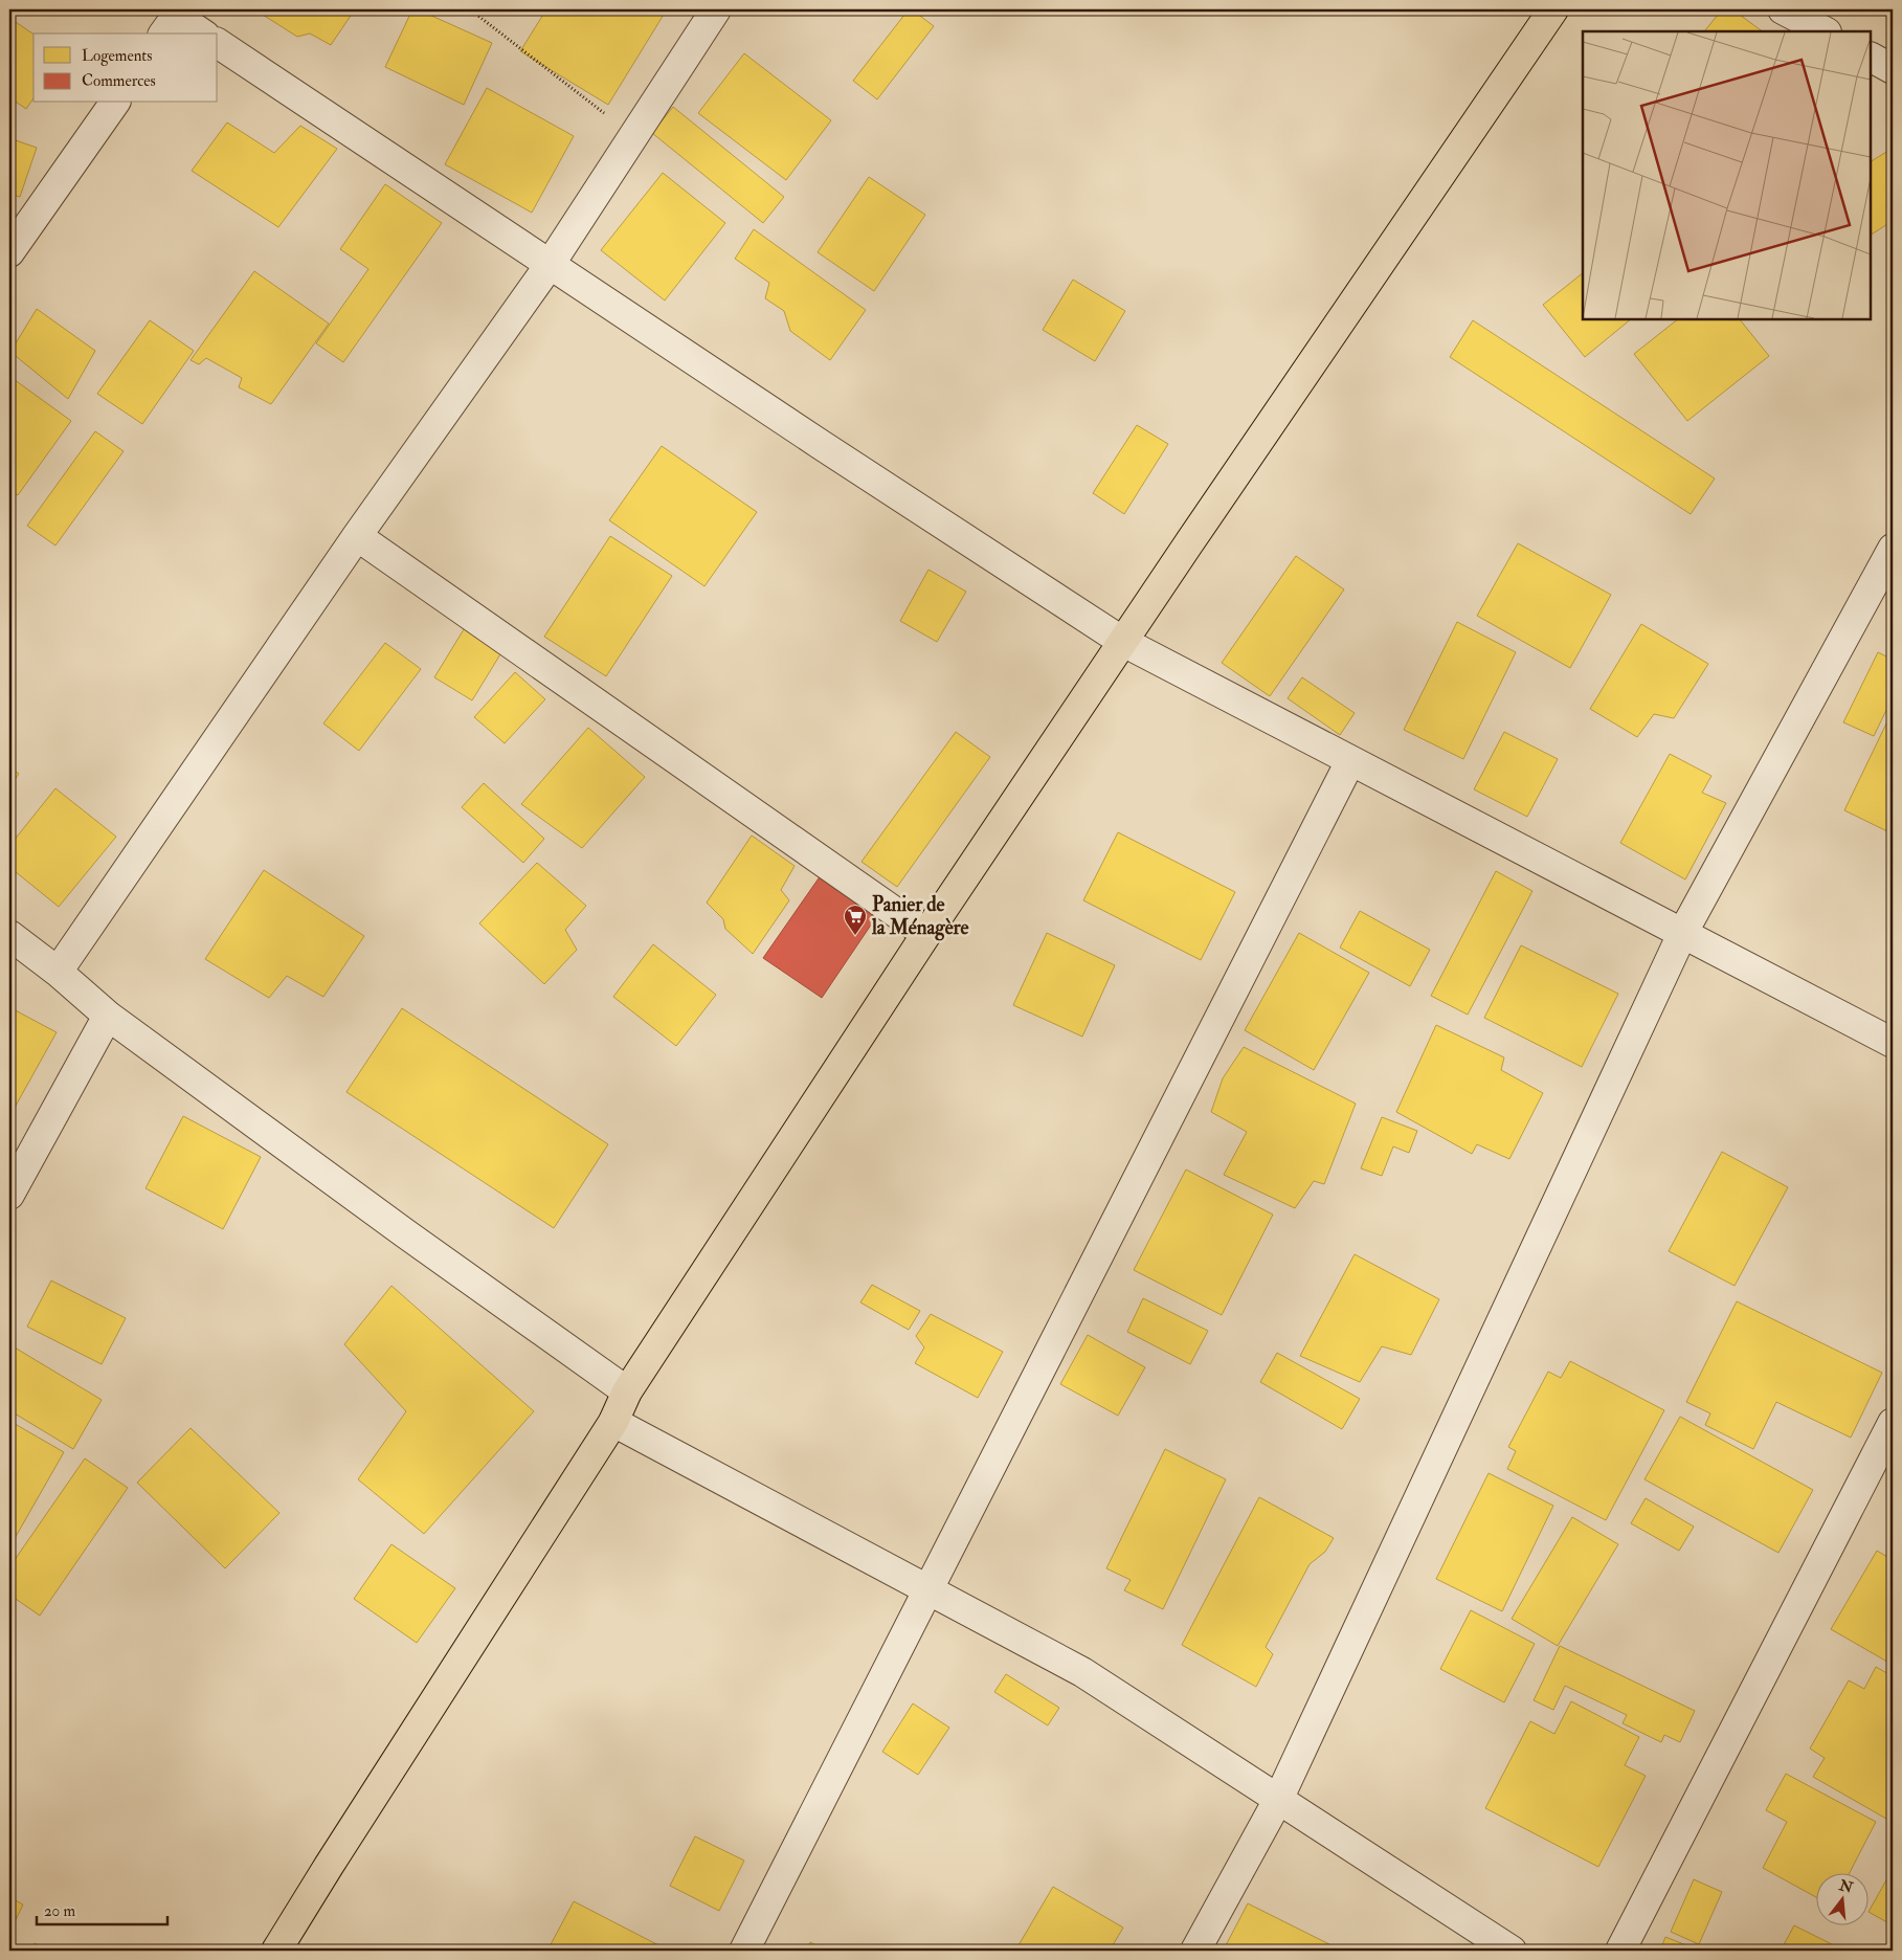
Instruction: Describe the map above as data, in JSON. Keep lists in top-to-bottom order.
{
  "places": {
    "supermarket": ["Panier de la Ménagère"]
  },
  "legend": ["Logements", "Commerces"],
  "scale_bar": "20 m",
  "north": "top"
}
